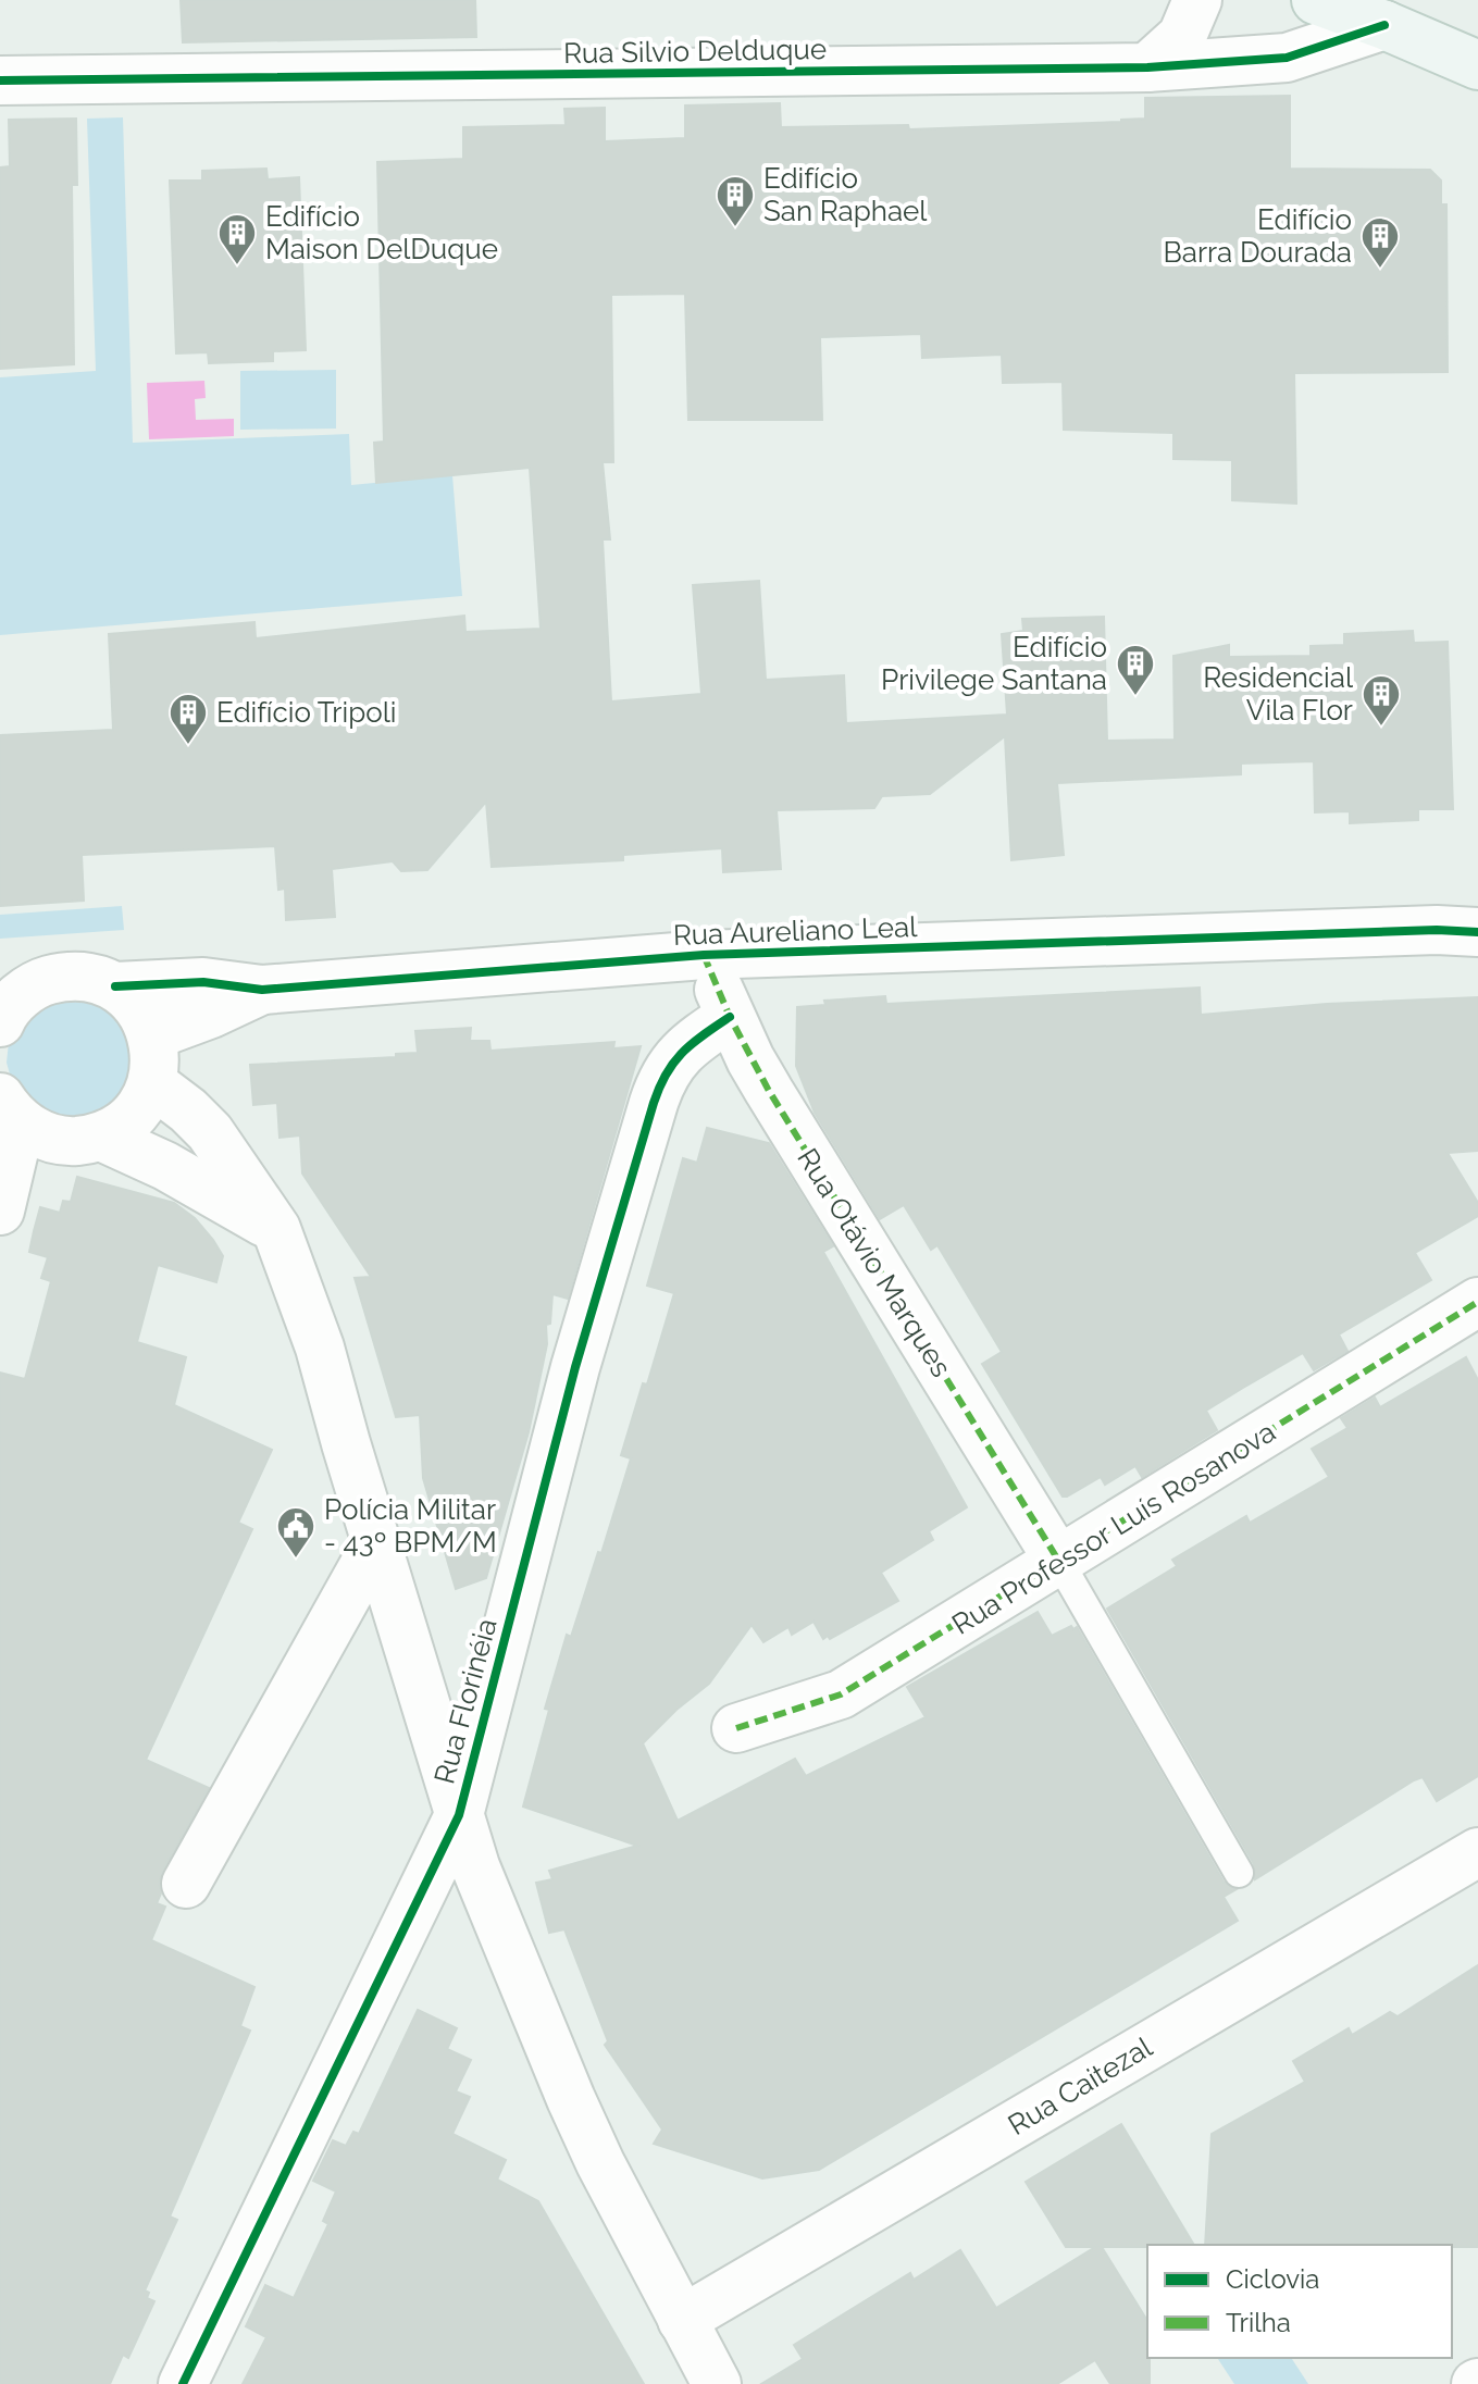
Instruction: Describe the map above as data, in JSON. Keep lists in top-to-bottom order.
{
  "streets": {
    "street": [
      "Rua Silvio Delduque",
      "Rua Aureliano Leal",
      "Rua Otávio Marques",
      "Rua Professor Luís Rosanova",
      "Rua Florinéia",
      "Rua Caitezal"
    ]
  },
  "crossings": [
    ["Rua Aureliano Leal", "Rua Otávio Marques"],
    ["Rua Otávio Marques", "Rua Professor Luís Rosanova"],
    ["Rua Otávio Marques", "Rua Florinéia"]
  ],
  "places": {
    "building": [
      "Edifício San Raphael",
      "Edifício Maison DelDuque",
      "Edifício Barra Dourada",
      "Edifício Privilege Santana",
      "Residencial Vila Flor",
      "Edifício Tripoli"
    ],
    "public building": ["Polícia Militar - 43º BPM/M"]
  },
  "legend": ["Ciclovia", "Trilha"]
}
